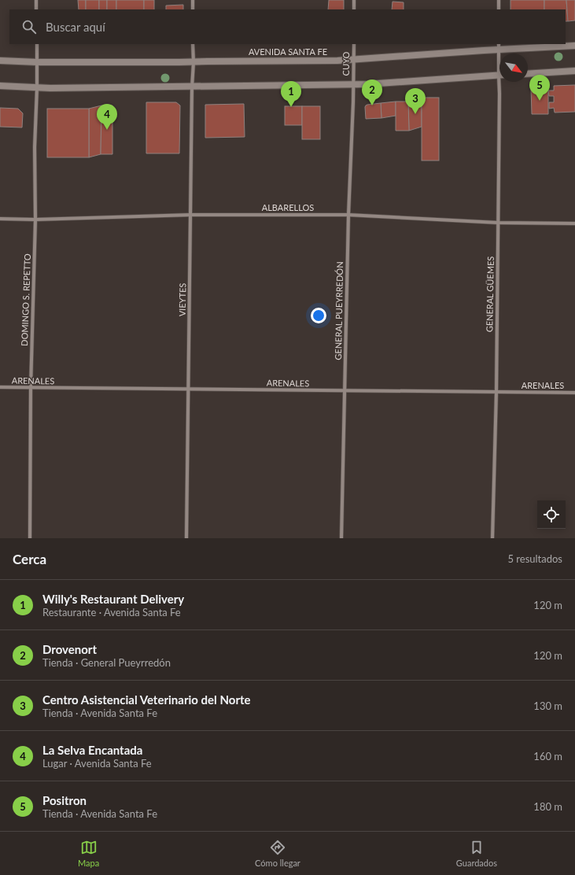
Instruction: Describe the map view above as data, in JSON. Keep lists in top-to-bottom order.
{
  "streets": {
    "main road": ["AVENIDA SANTA FE"],
    "street": [
      "CUYO",
      "ALBARELLOS",
      "GENERAL GÜEMES",
      "DOMINGO S. REPETTO",
      "VIEYTES",
      "GENERAL PUEYRREDÓN",
      "ARENALES"
    ]
  },
  "crossings": [
    ["AVENIDA SANTA FE", "CUYO"],
    ["AVENIDA SANTA FE", "GENERAL GÜEMES"],
    ["AVENIDA SANTA FE", "DOMINGO S. REPETTO"],
    ["AVENIDA SANTA FE", "VIEYTES"],
    ["CUYO", "GENERAL PUEYRREDÓN"],
    ["ALBARELLOS", "GENERAL GÜEMES"],
    ["ALBARELLOS", "DOMINGO S. REPETTO"],
    ["ALBARELLOS", "VIEYTES"],
    ["ALBARELLOS", "GENERAL PUEYRREDÓN"],
    ["GENERAL GÜEMES", "ARENALES"],
    ["DOMINGO S. REPETTO", "ARENALES"],
    ["VIEYTES", "ARENALES"],
    ["GENERAL PUEYRREDÓN", "ARENALES"]
  ],
  "north": "bottom right",
  "page": {
    "search": "Buscar aquí",
    "pins": [
      "5",
      "2",
      "1",
      "3",
      "4"
    ],
    "heading": ["Cerca", "5 resultados"],
    "list": [
      {
        "mark": "1",
        "name": "Willy's Restaurant Delivery",
        "note": "Restaurante · Avenida Santa Fe",
        "value": "120 m"
      },
      {
        "mark": "2",
        "name": "Drovenort",
        "note": "Tienda · General Pueyrredón",
        "value": "120 m"
      },
      {
        "mark": "3",
        "name": "Centro Asistencial Veterinario del Norte",
        "note": "Tienda · Avenida Santa Fe",
        "value": "130 m"
      },
      {
        "mark": "4",
        "name": "La Selva Encantada",
        "note": "Lugar · Avenida Santa Fe",
        "value": "160 m"
      },
      {
        "mark": "5",
        "name": "Positron",
        "note": "Tienda · Avenida Santa Fe",
        "value": "180 m"
      }
    ],
    "nav": ["Mapa", "Cómo llegar", "Guardados"]
  }
}
